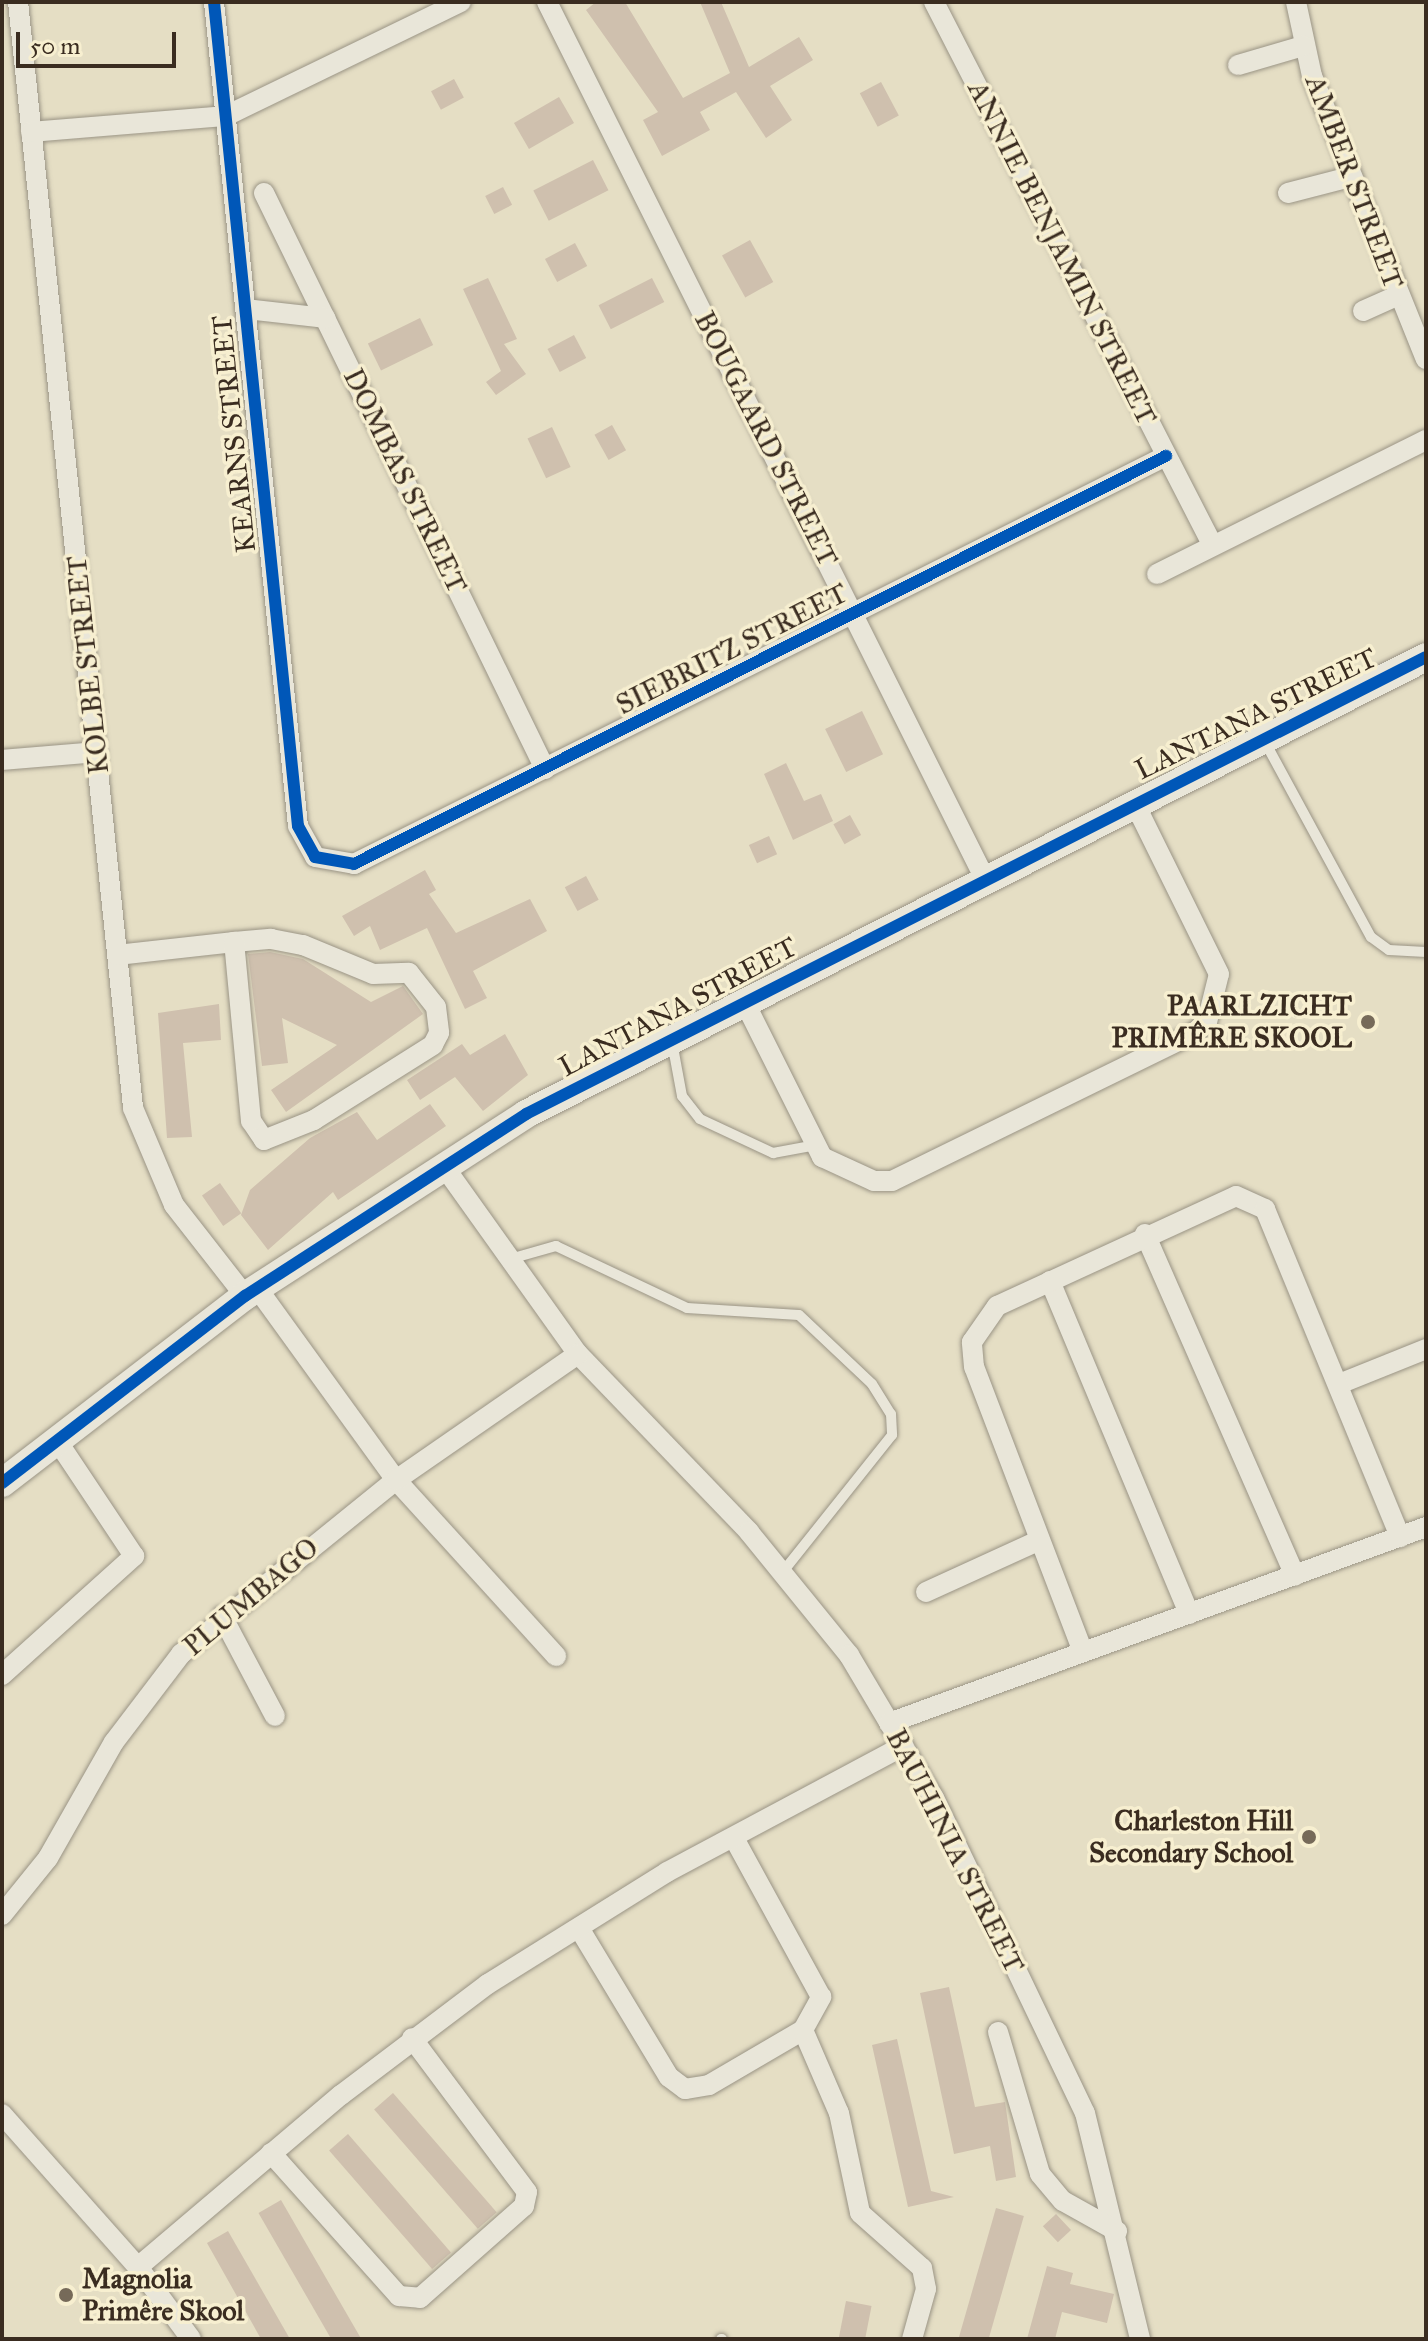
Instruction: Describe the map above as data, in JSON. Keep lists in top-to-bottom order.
{
  "streets": {
    "street": [
      "AMBER STREET",
      "ANNIE BENJAMIN STREET",
      "KEARNS STREET",
      "BOUGAARD STREET",
      "DOMBAS STREET",
      "SIEBRITZ STREET",
      "KOLBE STREET",
      "LANTANA STREET",
      "PLUMBAGO",
      "BAUHINIA STREET"
    ]
  },
  "crossings": [
    ["ANNIE BENJAMIN STREET", "SIEBRITZ STREET"],
    ["KEARNS STREET", "SIEBRITZ STREET"],
    ["BOUGAARD STREET", "SIEBRITZ STREET"],
    ["BOUGAARD STREET", "LANTANA STREET"],
    ["DOMBAS STREET", "SIEBRITZ STREET"],
    ["KOLBE STREET", "LANTANA STREET"],
    ["KOLBE STREET", "PLUMBAGO"],
    ["LANTANA STREET", "BAUHINIA STREET"],
    ["PLUMBAGO", "BAUHINIA STREET"]
  ],
  "places": ["PAARLZICHT PRIMÊRE SKOOL", "Charleston Hill Secondary School", "Magnolia Primêre Skool"],
  "scale_bar": "50 m"
}
